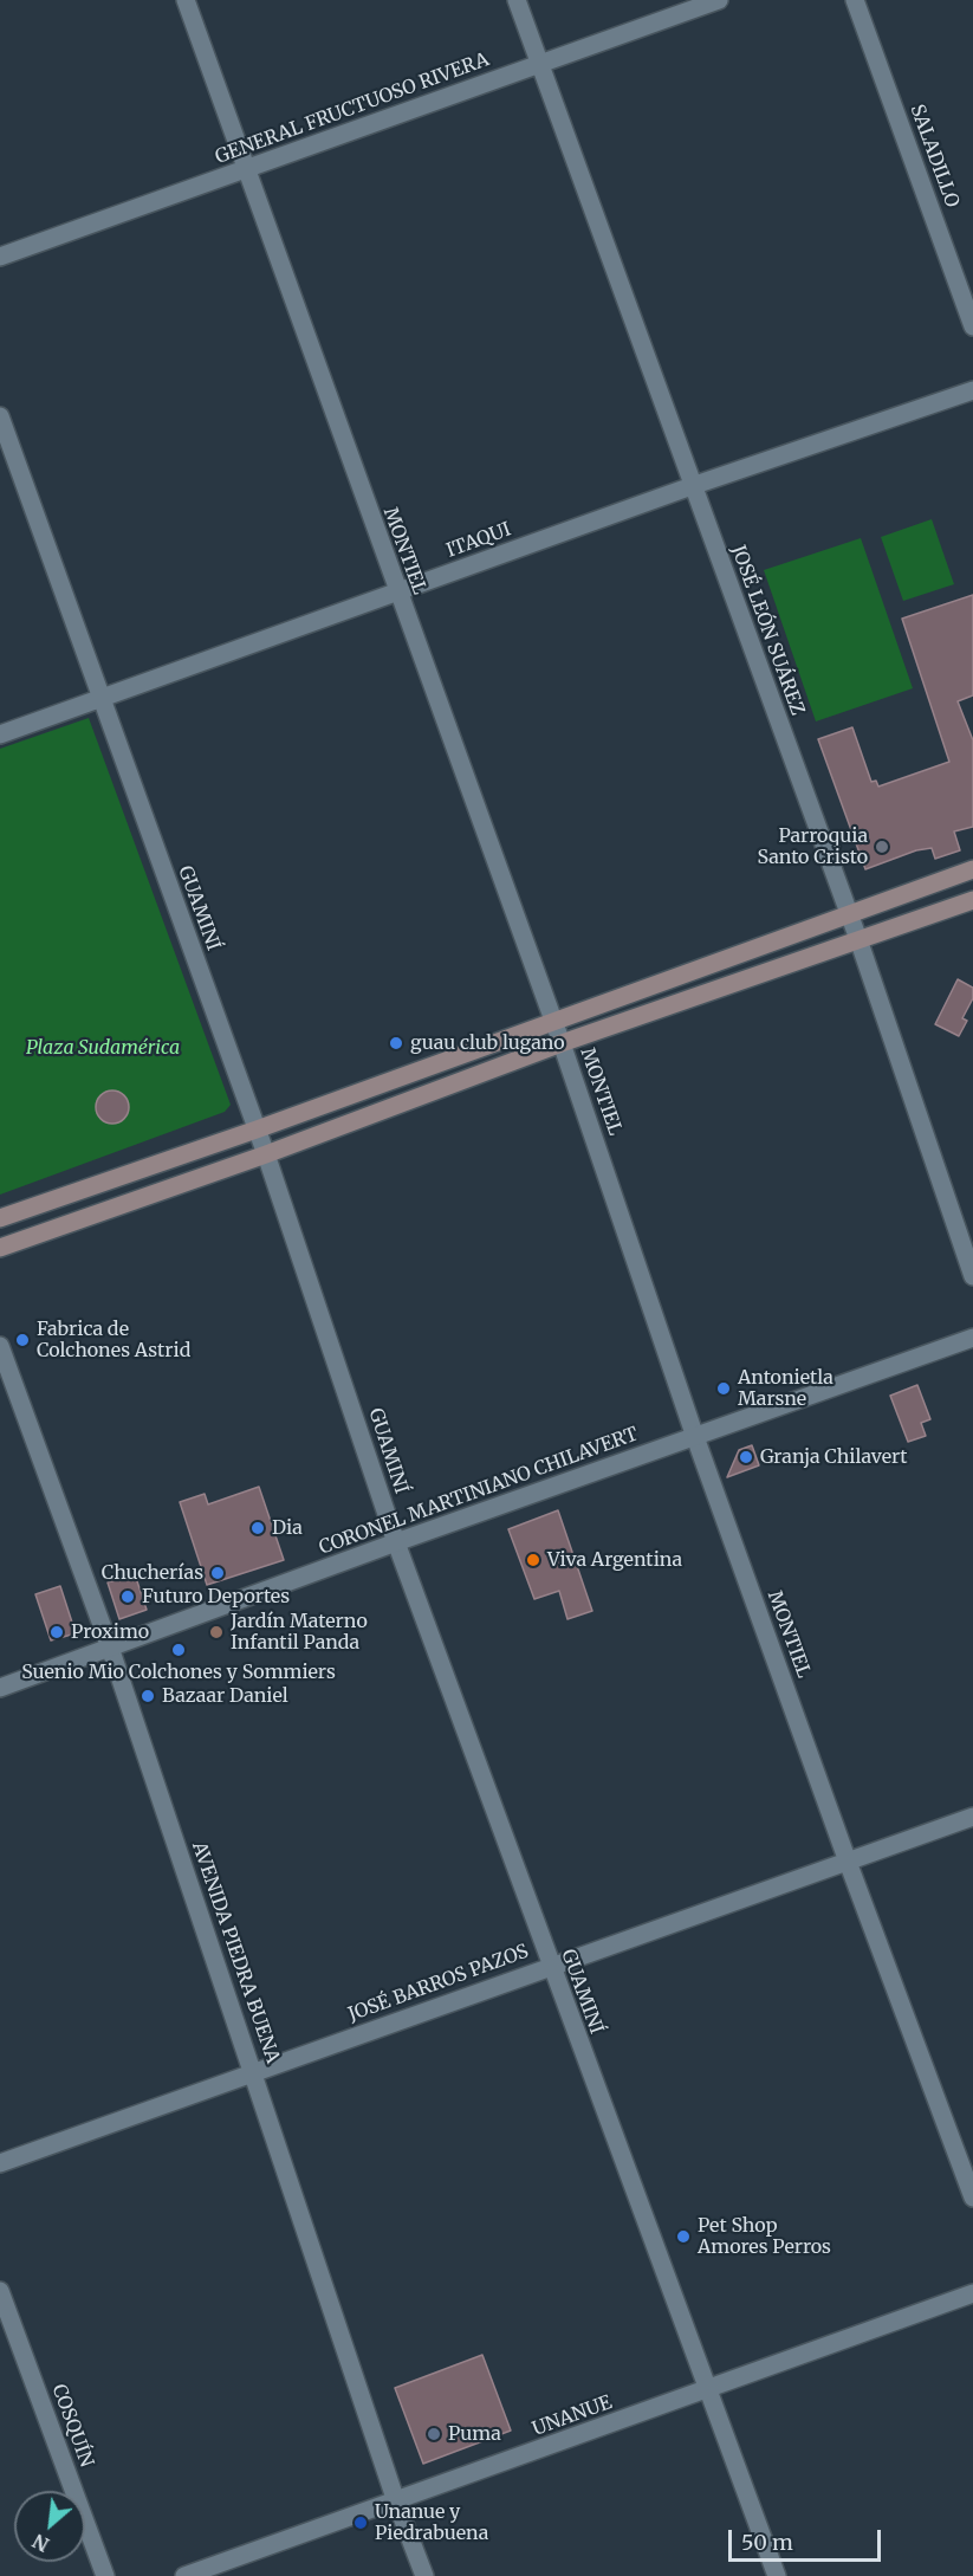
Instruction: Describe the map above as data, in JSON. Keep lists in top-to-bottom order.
{
  "streets": {
    "street": [
      "GENERAL FRUCTUOSO RIVERA",
      "SALADILLO",
      "ITAQUI",
      "MONTIEL",
      "JOSÉ LEÓN SUÁREZ",
      "GUAMINÍ",
      "CORONEL MARTINIANO CHILAVERT",
      "AVENIDA PIEDRA BUENA",
      "JOSÉ BARROS PAZOS",
      "UNANUE",
      "COSQUÍN"
    ]
  },
  "crossings": [
    ["GENERAL FRUCTUOSO RIVERA", "MONTIEL"],
    ["GENERAL FRUCTUOSO RIVERA", "JOSÉ LEÓN SUÁREZ"],
    ["ITAQUI", "MONTIEL"],
    ["ITAQUI", "JOSÉ LEÓN SUÁREZ"],
    ["ITAQUI", "GUAMINÍ"],
    ["MONTIEL", "CORONEL MARTINIANO CHILAVERT"],
    ["MONTIEL", "JOSÉ BARROS PAZOS"],
    ["GUAMINÍ", "CORONEL MARTINIANO CHILAVERT"],
    ["GUAMINÍ", "JOSÉ BARROS PAZOS"],
    ["GUAMINÍ", "UNANUE"],
    ["CORONEL MARTINIANO CHILAVERT", "AVENIDA PIEDRA BUENA"],
    ["AVENIDA PIEDRA BUENA", "JOSÉ BARROS PAZOS"],
    ["AVENIDA PIEDRA BUENA", "UNANUE"]
  ],
  "parks": ["Plaza Sudamérica"],
  "places": [
    "Parroquia Santo Cristo",
    "guau club lugano",
    "Fabrica de Colchones Astrid",
    "Antonietla Marsne",
    "Granja Chilavert",
    "Dia",
    "Viva Argentina",
    "Chucherías",
    "Futuro Deportes",
    "Proximo",
    "Jardín Materno Infantil Panda",
    "Suenio Mio Colchones y Sommiers",
    "Bazaar Daniel",
    "Pet Shop Amores Perros",
    "Puma",
    "Unanue y Piedrabuena"
  ],
  "scale_bar": "50 m",
  "north": "bottom left"
}
